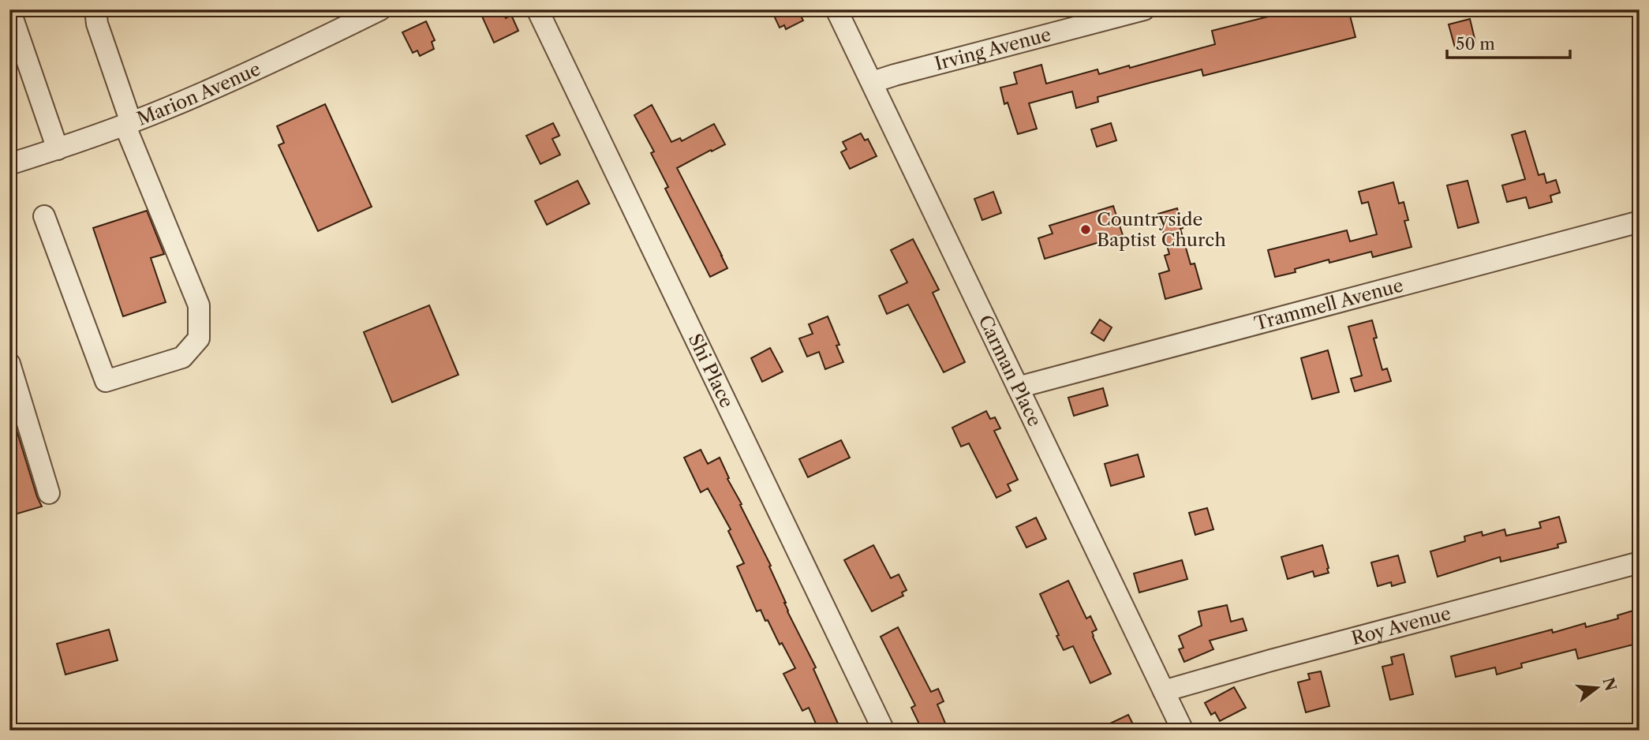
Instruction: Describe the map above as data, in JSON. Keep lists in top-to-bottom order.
{
  "streets": {
    "street": [
      "Irving Avenue",
      "Marion Avenue",
      "Trammell Avenue",
      "Shi Place",
      "Carman Place",
      "Roy Avenue"
    ]
  },
  "crossings": [
    ["Irving Avenue", "Carman Place"],
    ["Trammell Avenue", "Carman Place"],
    ["Carman Place", "Roy Avenue"]
  ],
  "places": ["Countryside Baptist Church"],
  "scale_bar": "50 m",
  "north": "right"
}
